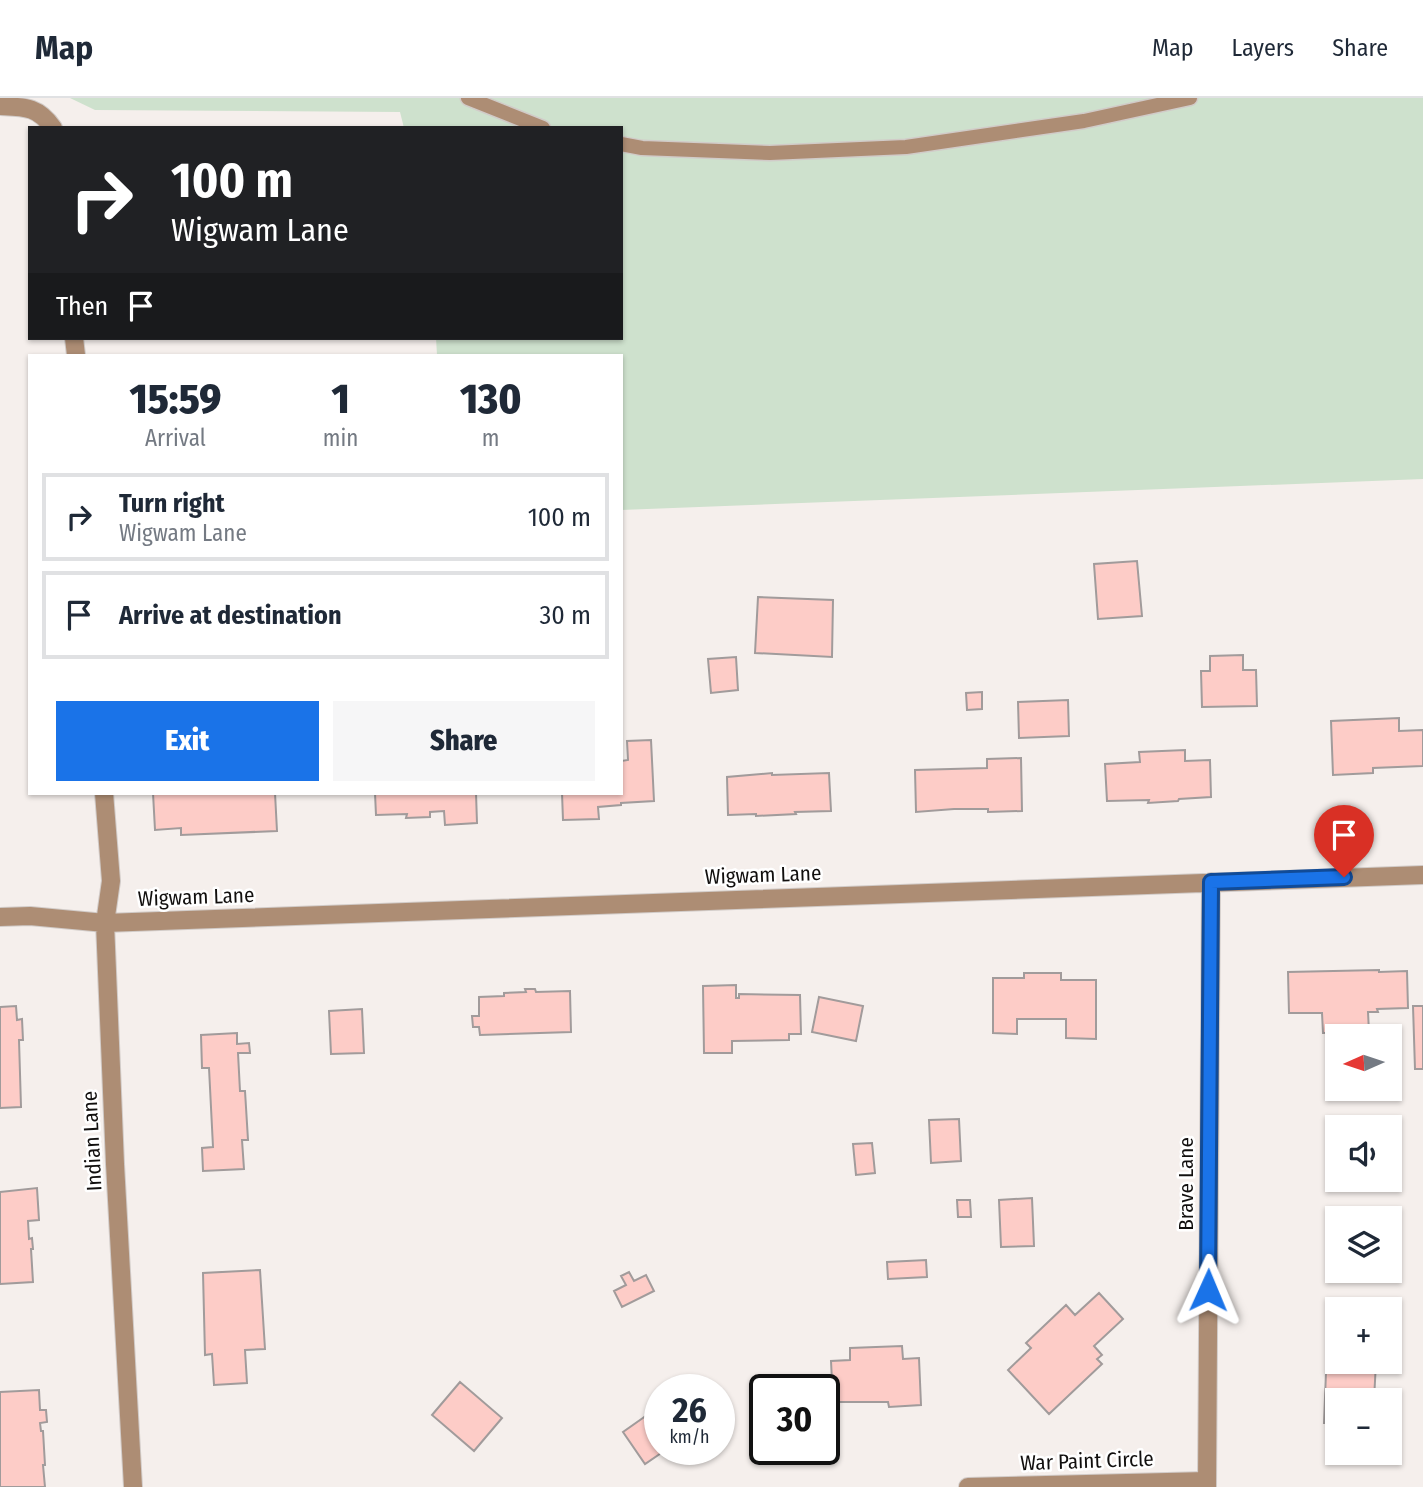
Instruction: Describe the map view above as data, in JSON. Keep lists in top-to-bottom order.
{
  "streets": {
    "street": [
      "Wigwam Lane",
      "Indian Lane",
      "Brave Lane",
      "War Paint Circle"
    ]
  },
  "crossings": [
    ["Wigwam Lane", "Indian Lane"],
    ["Wigwam Lane", "Brave Lane"],
    ["Brave Lane", "War Paint Circle"]
  ],
  "north": "left",
  "page": {
    "header": "Map",
    "nav": ["Map", "Layers", "Share"],
    "turn": ["100 m", "Wigwam Lane"],
    "then": "Then",
    "eta": [
      "15:59",
      "Arrival",
      "1",
      "min",
      "130",
      "m"
    ],
    "list": [
      {
        "name": "Turn right",
        "note": "Wigwam Lane",
        "value": "100 m"
      },
      {
        "name": "Arrive at destination",
        "value": "30 m"
      }
    ],
    "buttons": ["Exit", "Share"],
    "map_buttons": ["+", "−"],
    "speed": "26 km/h",
    "limit": "30"
  }
}
